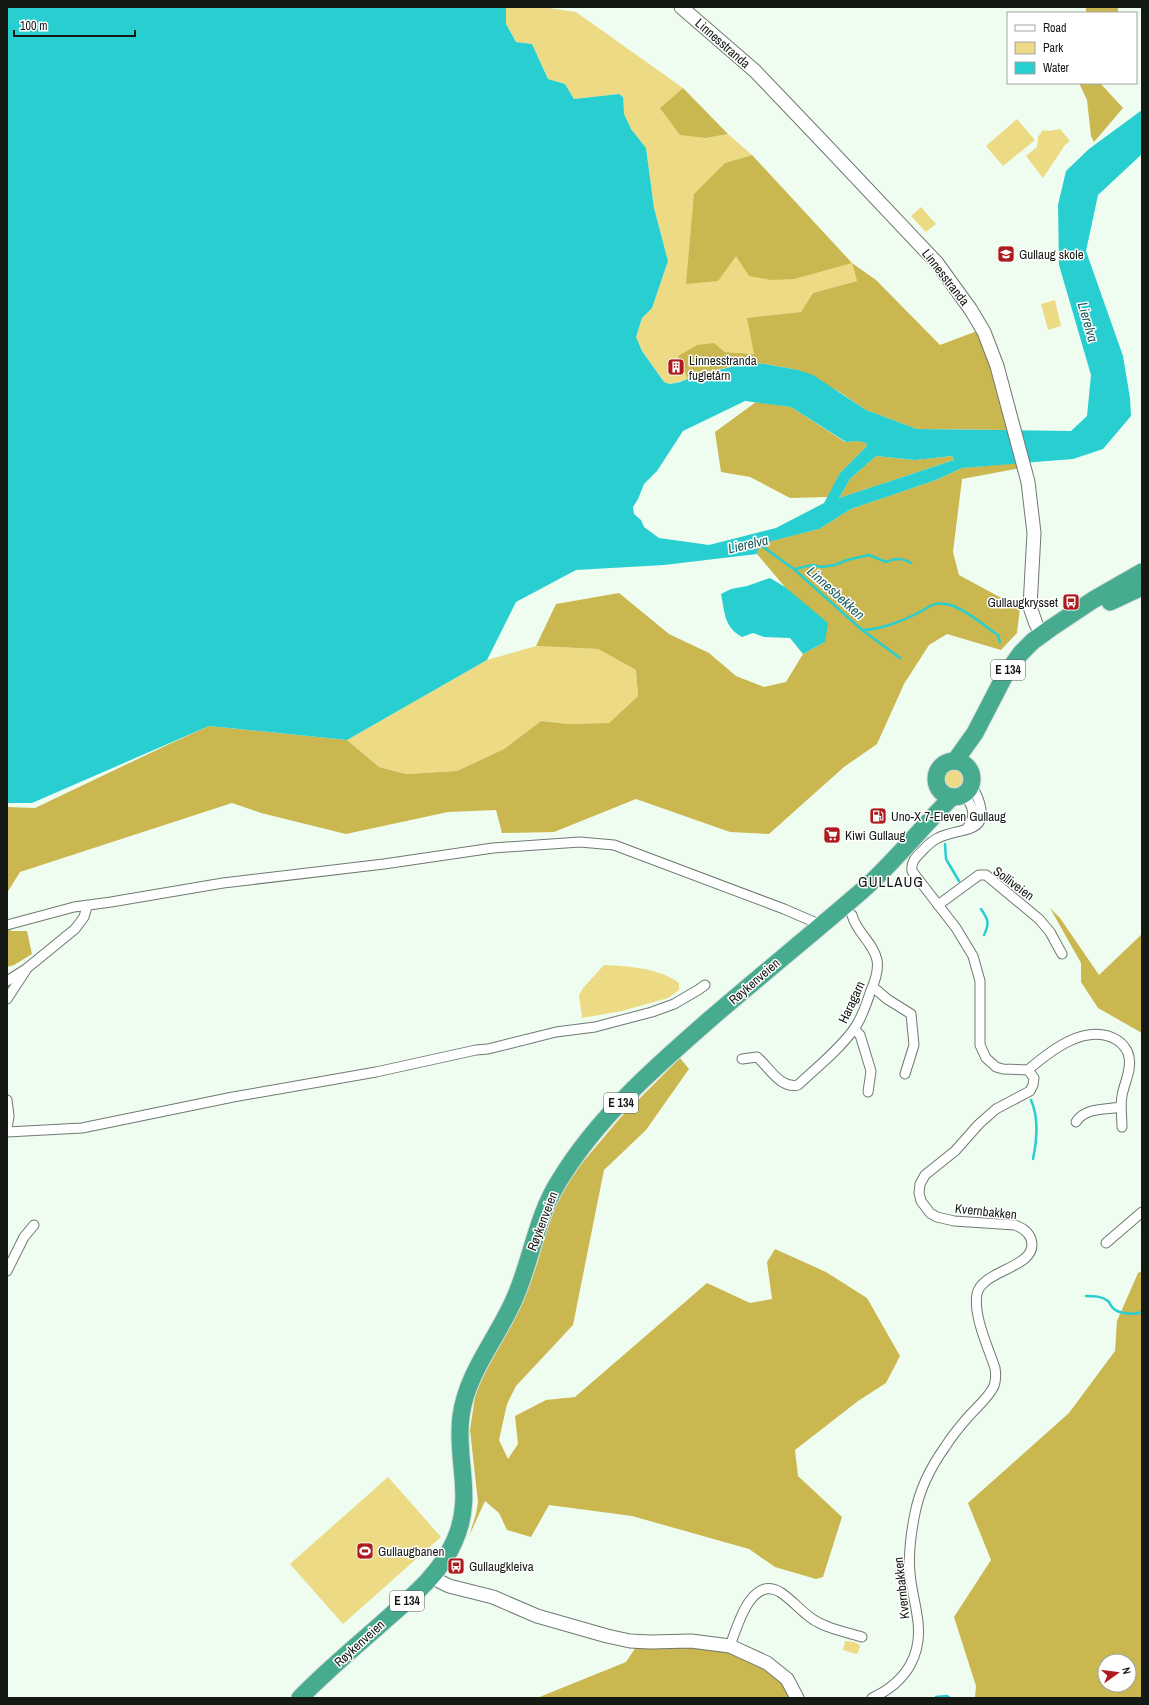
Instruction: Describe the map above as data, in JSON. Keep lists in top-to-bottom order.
{
  "streets": {
    "highway": ["E 134", "Røykenveien"],
    "street": [
      "Linnesstranda",
      "Solliveien",
      "Haragarn",
      "Kvernbakken"
    ]
  },
  "crossings": [
    ["Linnesstranda", "Røykenveien"]
  ],
  "districts": ["GULLAUG"],
  "water": ["Lierelva", "Linnesbekken"],
  "places": {
    "school or university": ["Gullaug skole"],
    "building": ["Linnesstranda fugletårn"],
    "bus stop": ["Gullaugkrysset", "Gullaugkleiva"],
    "fuel station": ["Uno-X 7-Eleven Gullaug"],
    "supermarket": ["Kiwi Gullaug"],
    "sports": ["Gullaugbanen"]
  },
  "legend": ["Road", "Park", "Water"],
  "scale_bar": "100 m",
  "north": "right"
}
